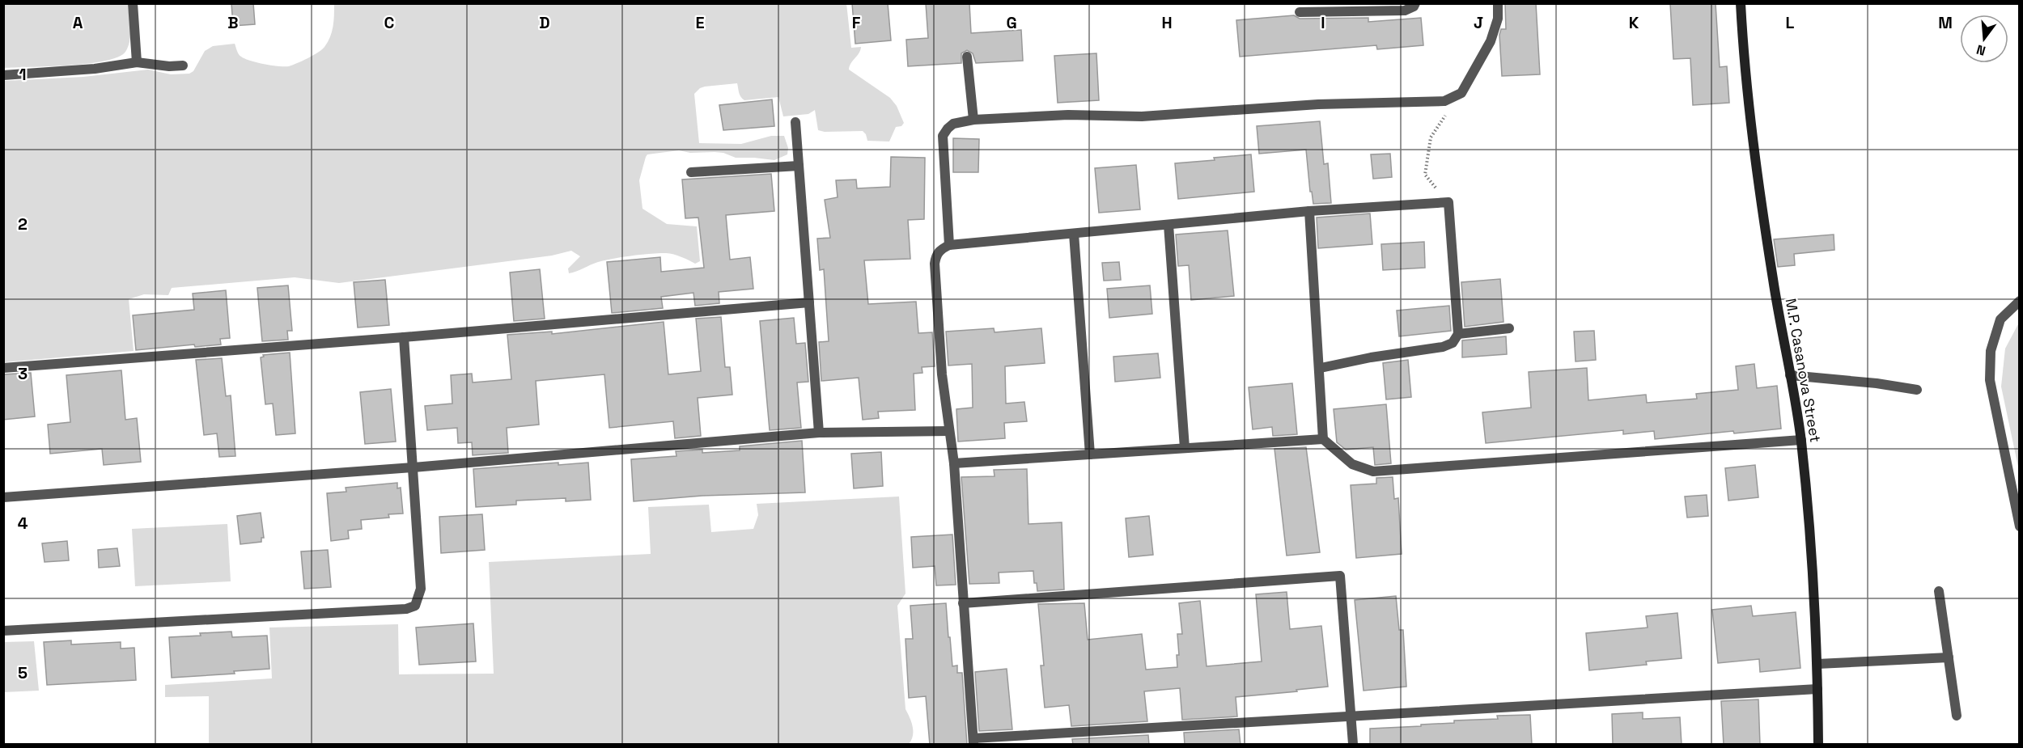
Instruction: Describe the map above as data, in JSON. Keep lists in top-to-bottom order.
{
  "streets": {
    "street": ["M.P. Casanova Street"]
  },
  "north": "bottom",
  "grid": {
    "columns": [
      "A",
      "B",
      "C",
      "D",
      "E",
      "F",
      "G",
      "H",
      "I",
      "J",
      "K",
      "L",
      "M"
    ],
    "rows": [
      "1",
      "2",
      "3",
      "4",
      "5"
    ]
  }
}
